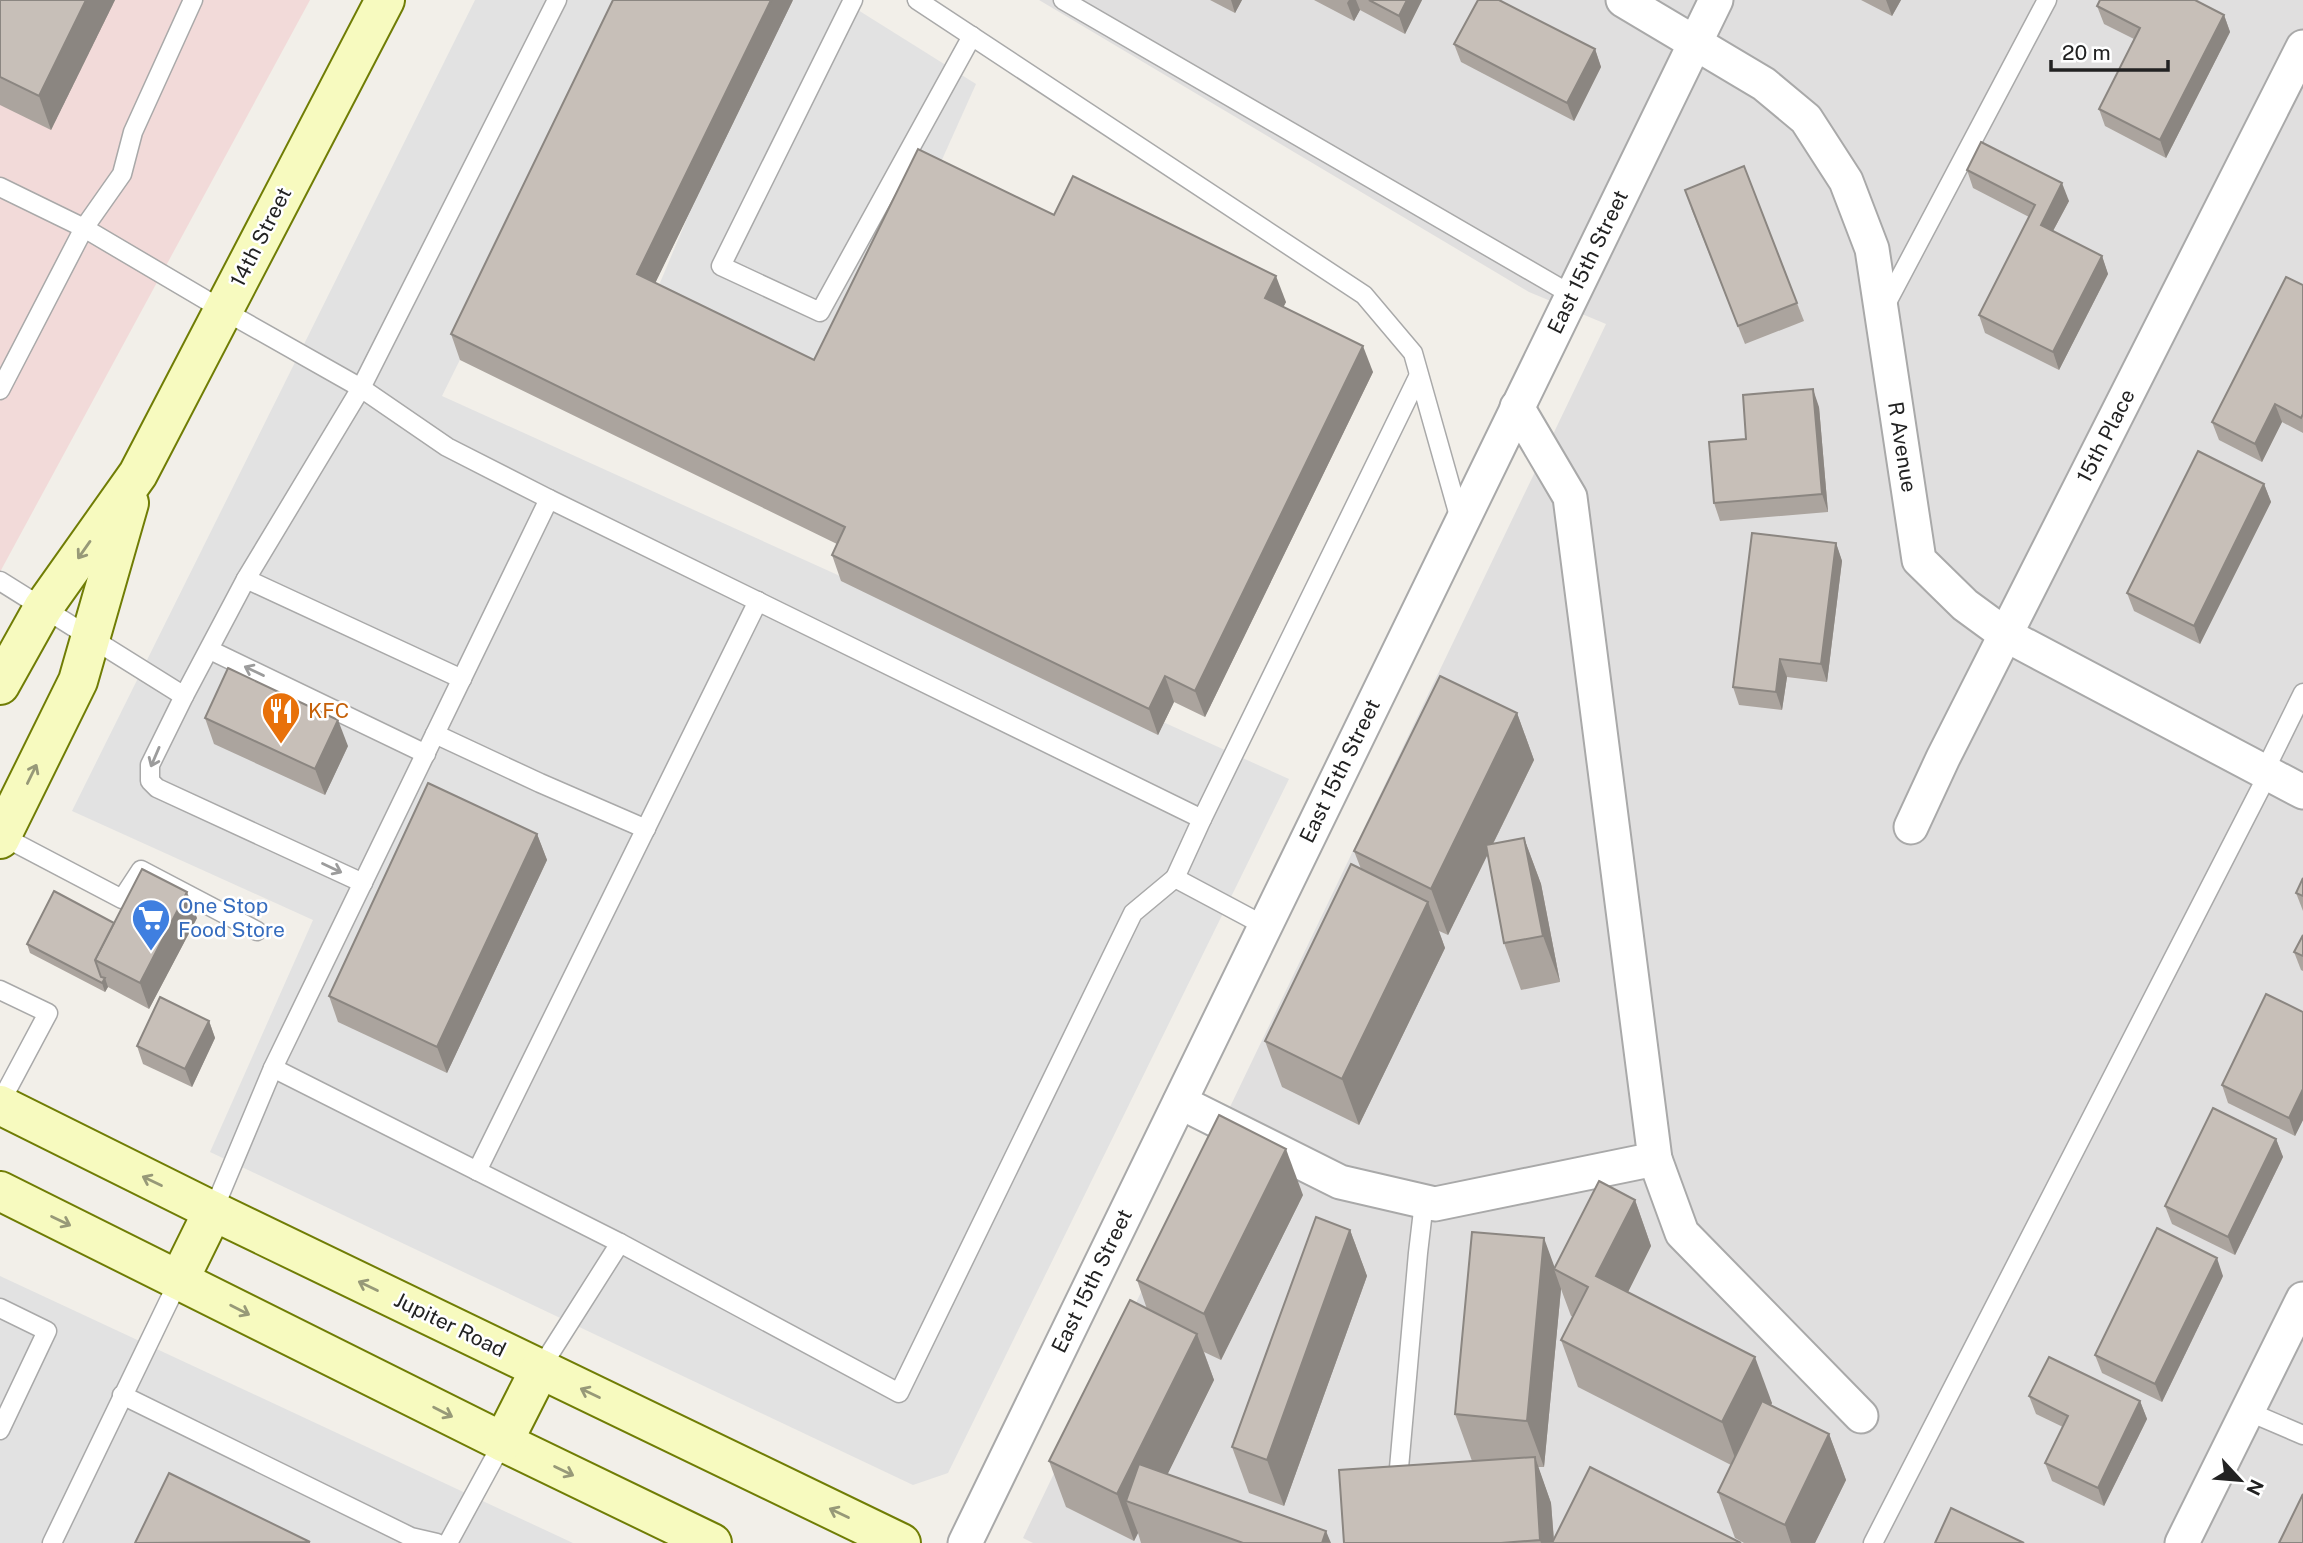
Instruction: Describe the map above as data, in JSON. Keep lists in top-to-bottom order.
{
  "streets": {
    "main road": ["14th Street", "Jupiter Road"],
    "street": ["East 15th Street", "15th Place", "R Avenue"]
  },
  "crossings": [
    ["East 15th Street", "R Avenue"],
    ["15th Place", "R Avenue"]
  ],
  "places": {
    "restaurant": ["KFC"],
    "supermarket": ["One Stop Food Store"]
  },
  "scale_bar": "20 m",
  "north": "bottom right"
}
